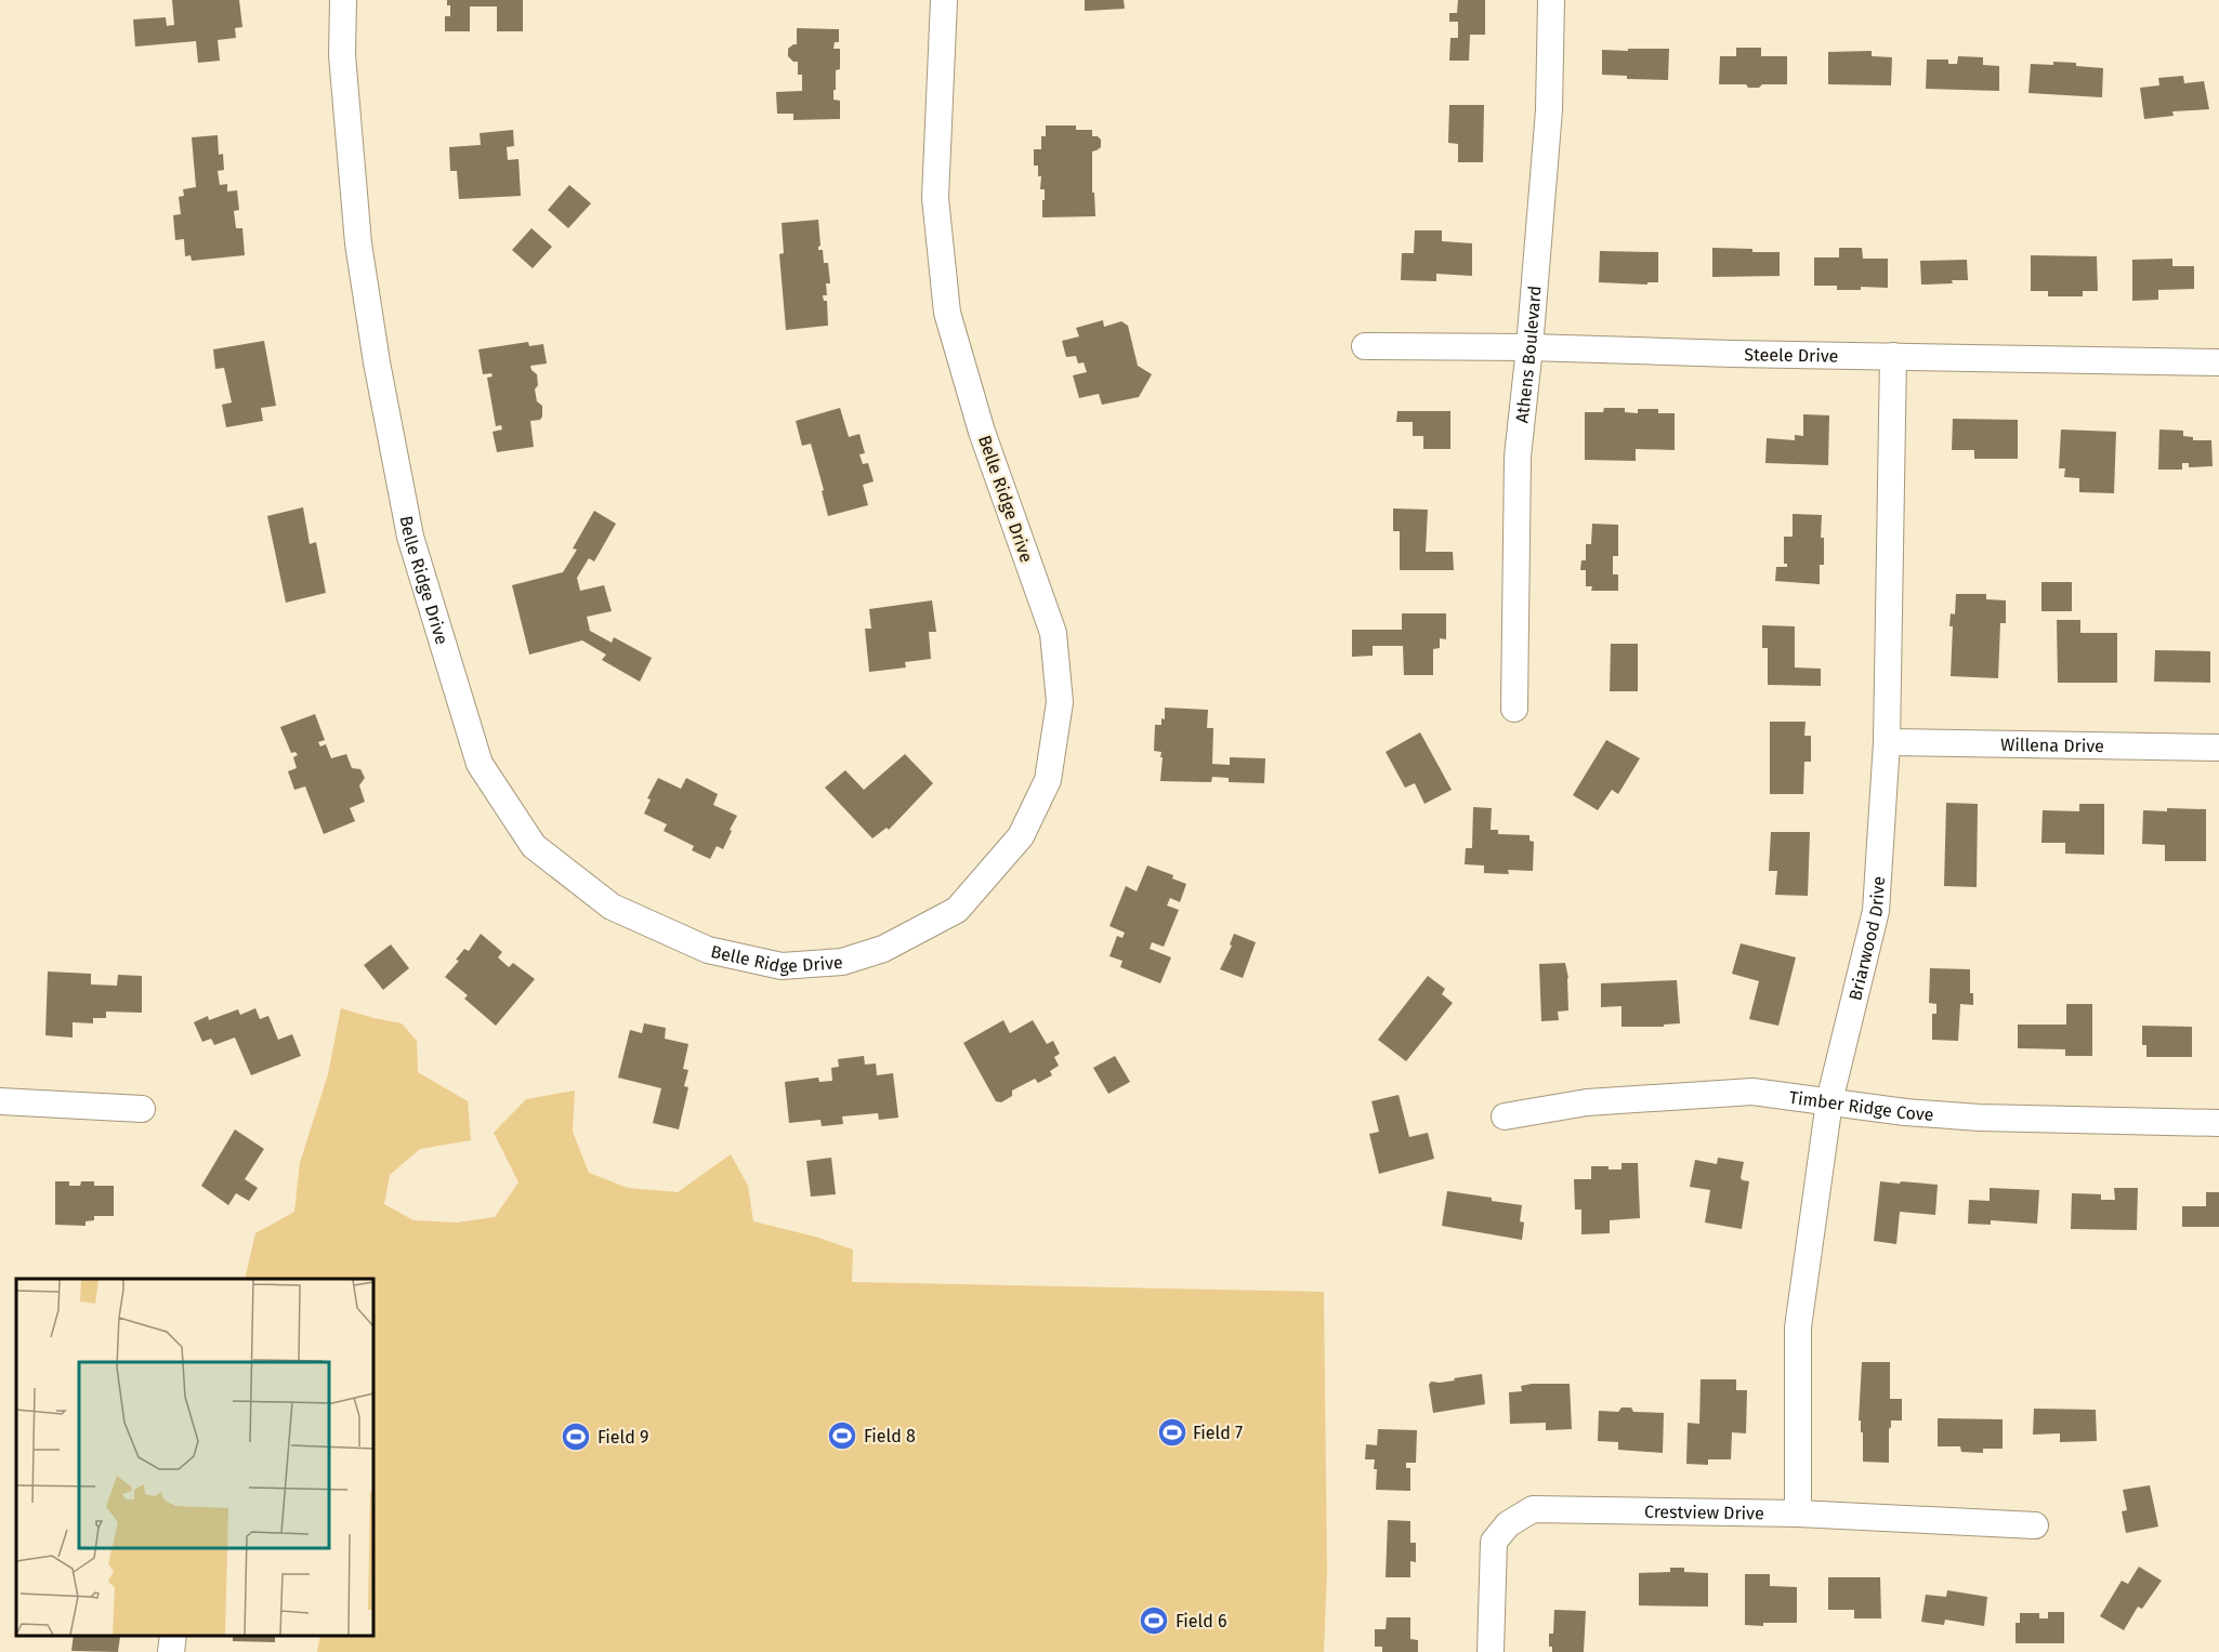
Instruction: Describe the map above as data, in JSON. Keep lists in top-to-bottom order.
{
  "streets": {
    "street": [
      "Athens Boulevard",
      "Steele Drive",
      "Belle Ridge Drive",
      "Willena Drive",
      "Briarwood Drive",
      "Timber Ridge Cove",
      "Crestview Drive"
    ]
  },
  "crossings": [
    ["Athens Boulevard", "Steele Drive"],
    ["Steele Drive", "Briarwood Drive"],
    ["Willena Drive", "Briarwood Drive"],
    ["Briarwood Drive", "Timber Ridge Cove"],
    ["Briarwood Drive", "Crestview Drive"]
  ],
  "places": {
    "sports": [
      "Field 7",
      "Field 8",
      "Field 9",
      "Field 6"
    ]
  }
}
